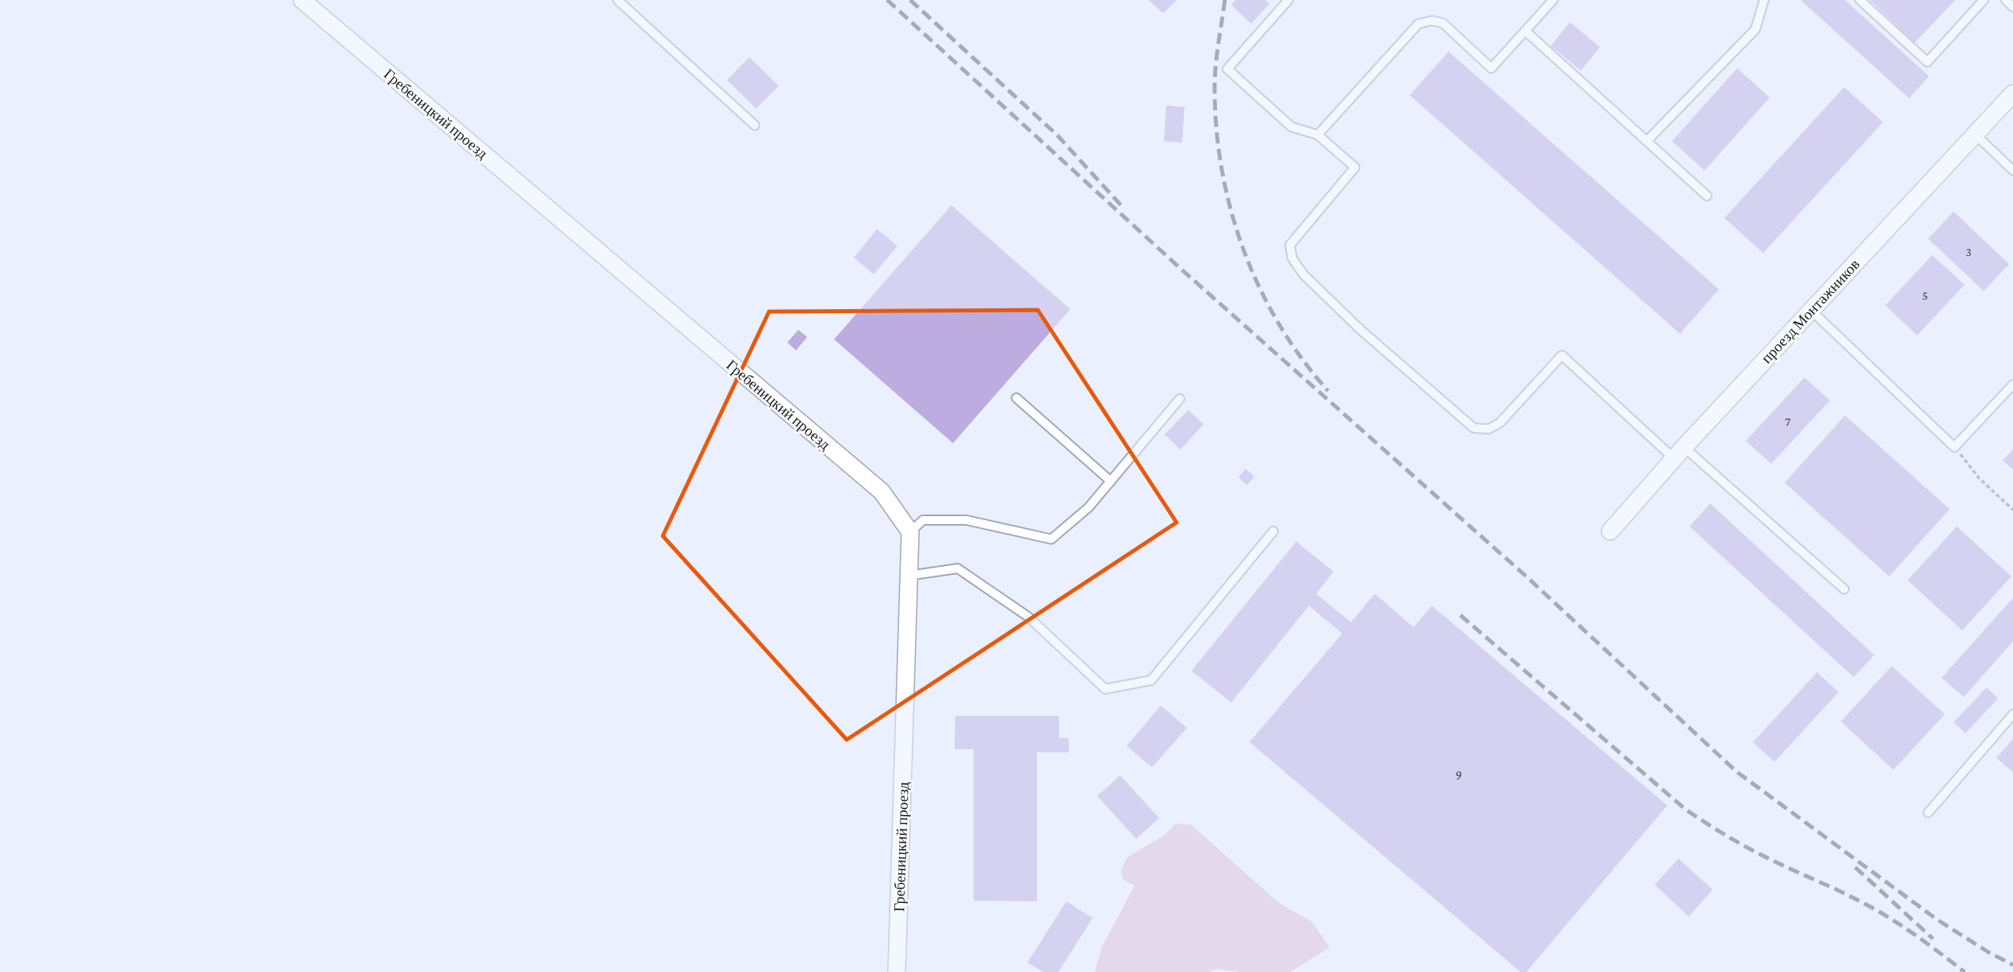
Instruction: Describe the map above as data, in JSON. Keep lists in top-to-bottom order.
{
  "streets": {
    "street": ["Гребеницкий проезд", "проезд Монтажников"]
  },
  "house_numbers": [
    "3",
    "5",
    "7",
    "9"
  ]
}
